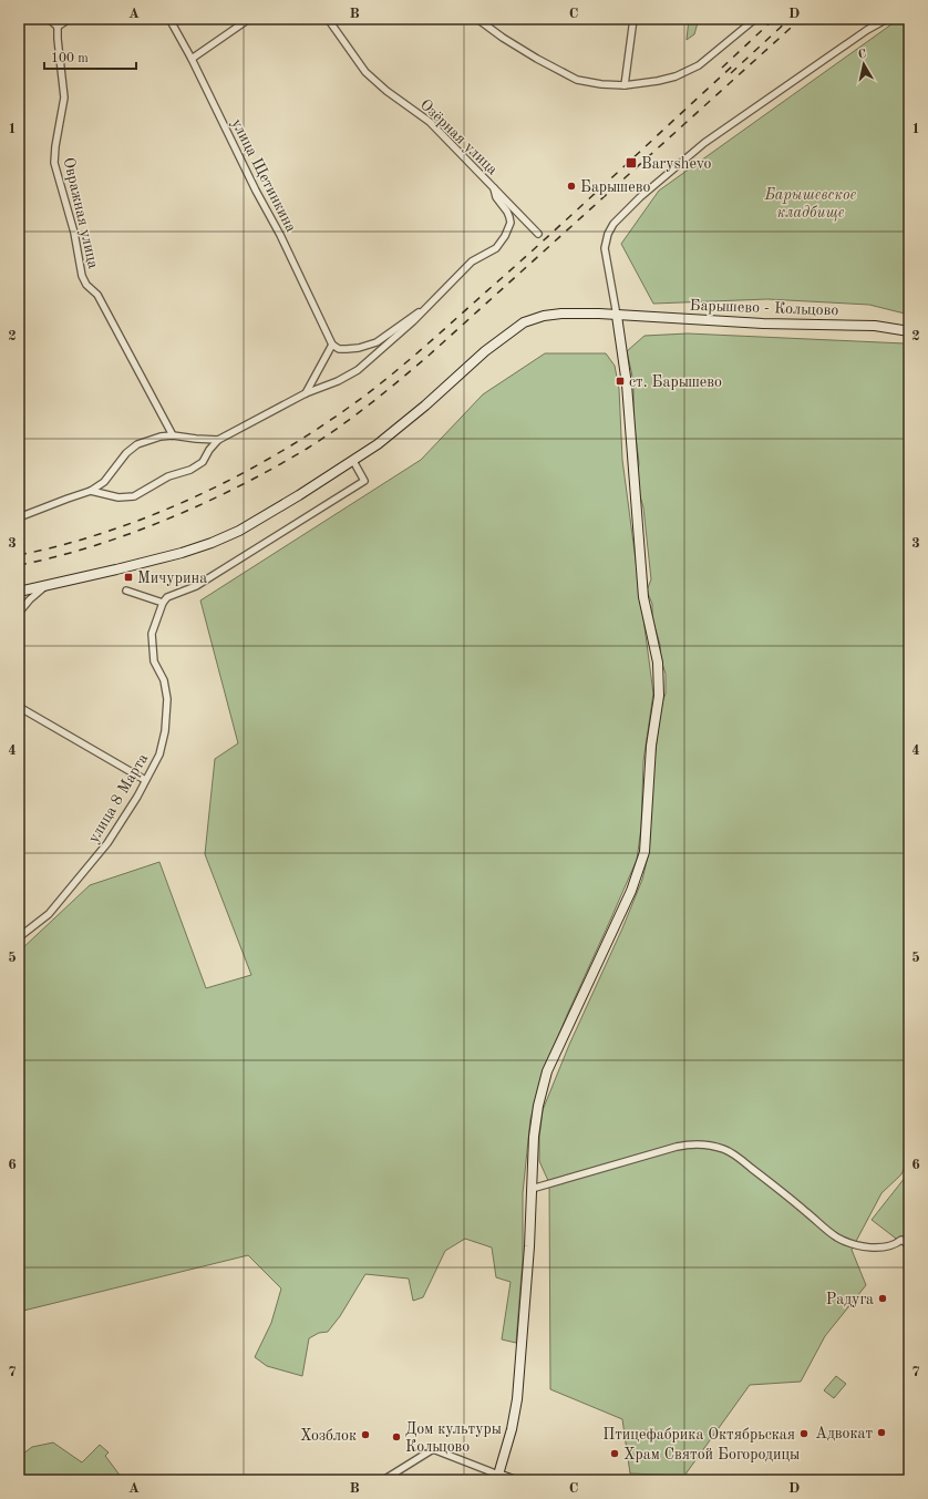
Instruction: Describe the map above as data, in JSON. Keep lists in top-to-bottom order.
{
  "streets": {
    "main road": ["Барышево - Кольцово"],
    "street": [
      "Озёрная улица",
      "улица Щетинкина",
      "Овражная улица",
      "улица 8 Марта"
    ]
  },
  "parks": ["Барышевское кладбище"],
  "places": {
    "transit": ["Baryshevo", "ст. Барышево", "Мичурина"],
    "other": [
      "Барышево",
      "Радуга",
      "Адвокат",
      "Птицефабрика Октябрьская",
      "Хозблок",
      "Дом культуры Кольцово",
      "Храм Святой Богородицы"
    ]
  },
  "scale_bar": "100 m",
  "north": "top",
  "grid": {
    "columns": [
      "A",
      "B",
      "C",
      "D"
    ],
    "rows": [
      "1",
      "2",
      "3",
      "4",
      "5",
      "6",
      "7"
    ]
  }
}
